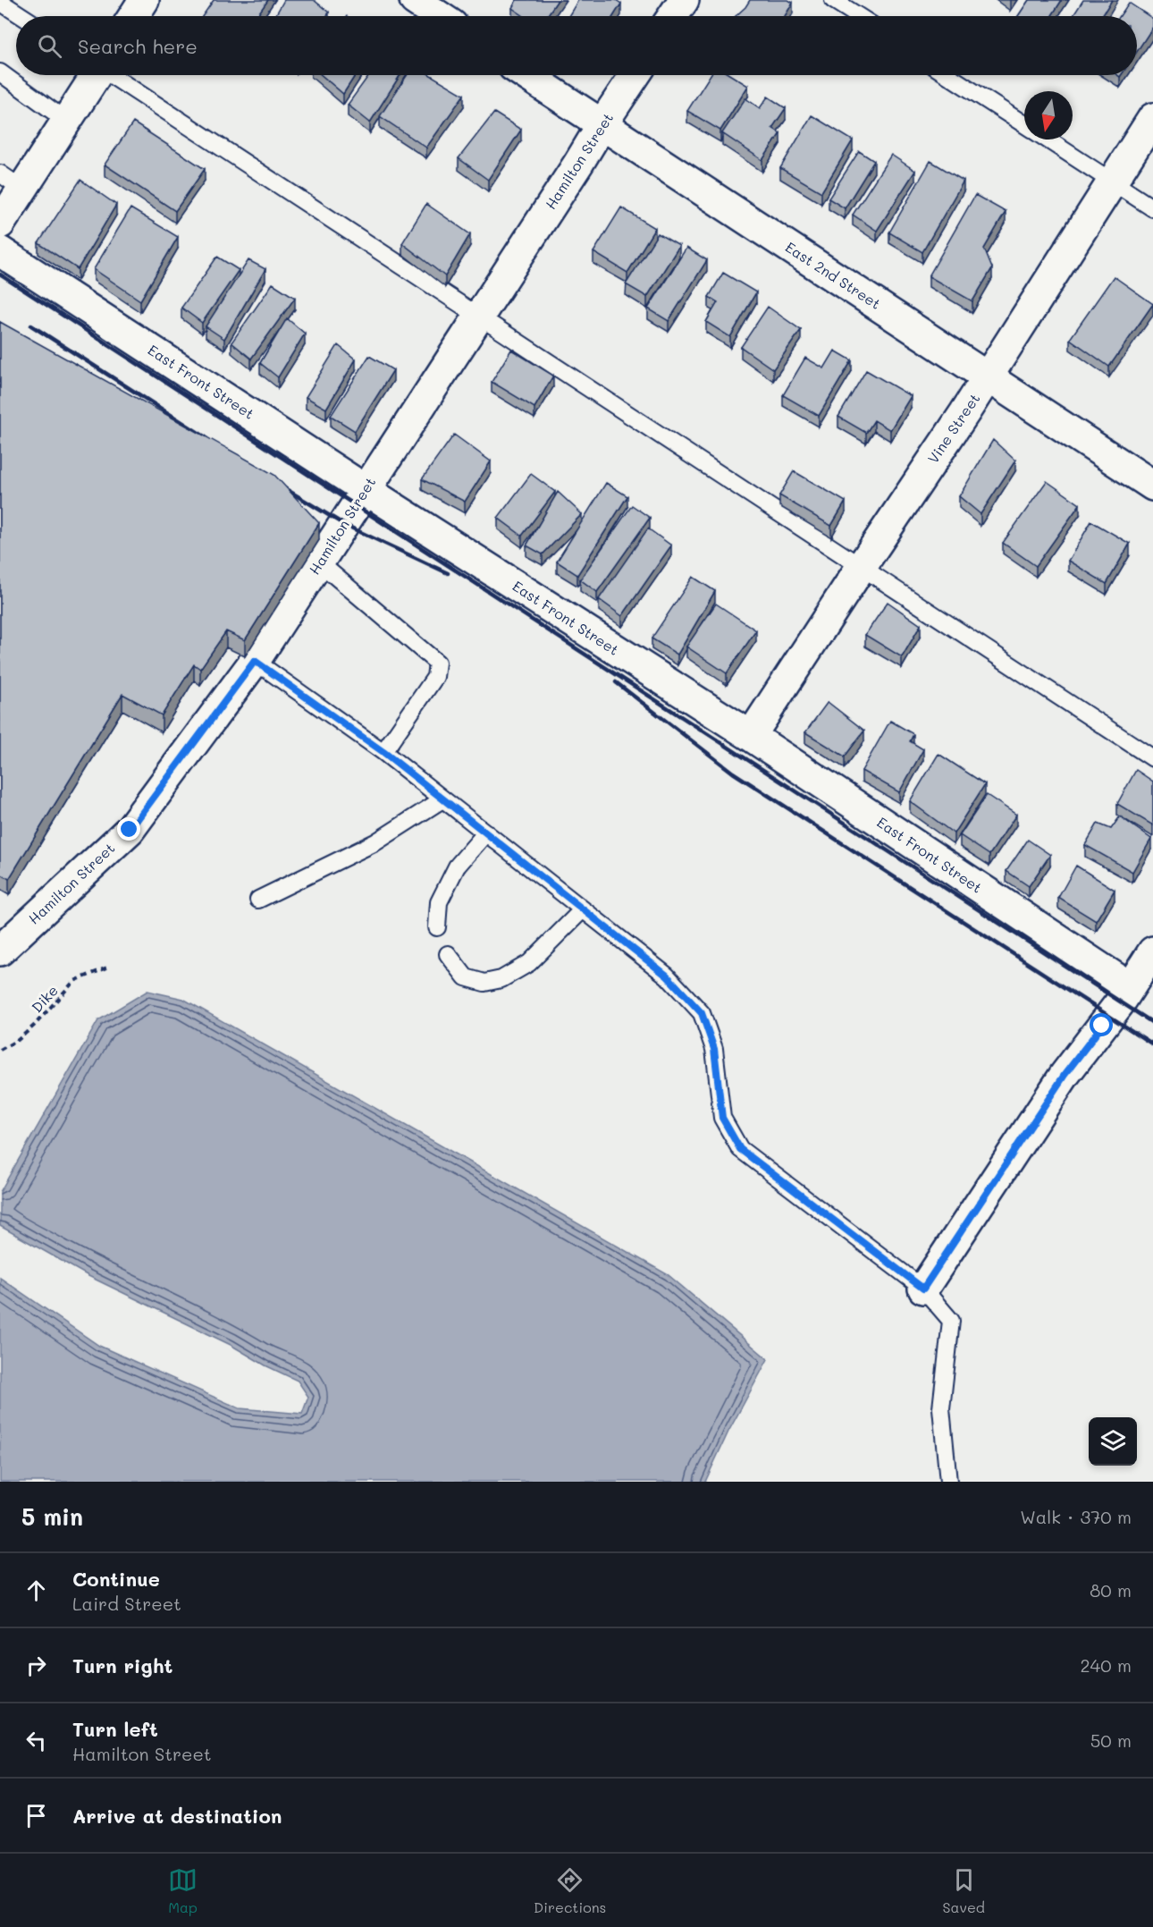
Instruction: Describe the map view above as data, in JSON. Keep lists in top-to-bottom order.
{
  "streets": {
    "street": [
      "Hamilton Street",
      "East 2nd Street",
      "East Front Street",
      "Vine Street"
    ],
    "path": ["Dike"]
  },
  "crossings": [
    ["Hamilton Street", "East 2nd Street"],
    ["Hamilton Street", "East Front Street"],
    ["East 2nd Street", "Vine Street"],
    ["East Front Street", "Vine Street"]
  ],
  "north": "bottom",
  "page": {
    "search": "Search here",
    "heading": ["5 min", "Walk · 370 m"],
    "list": [
      ["Continue", "Laird Street", "80 m"],
      ["Turn right", "240 m"],
      ["Turn left", "Hamilton Street", "50 m"],
      "Arrive at destination"
    ],
    "nav": ["Map", "Directions", "Saved"]
  }
}
